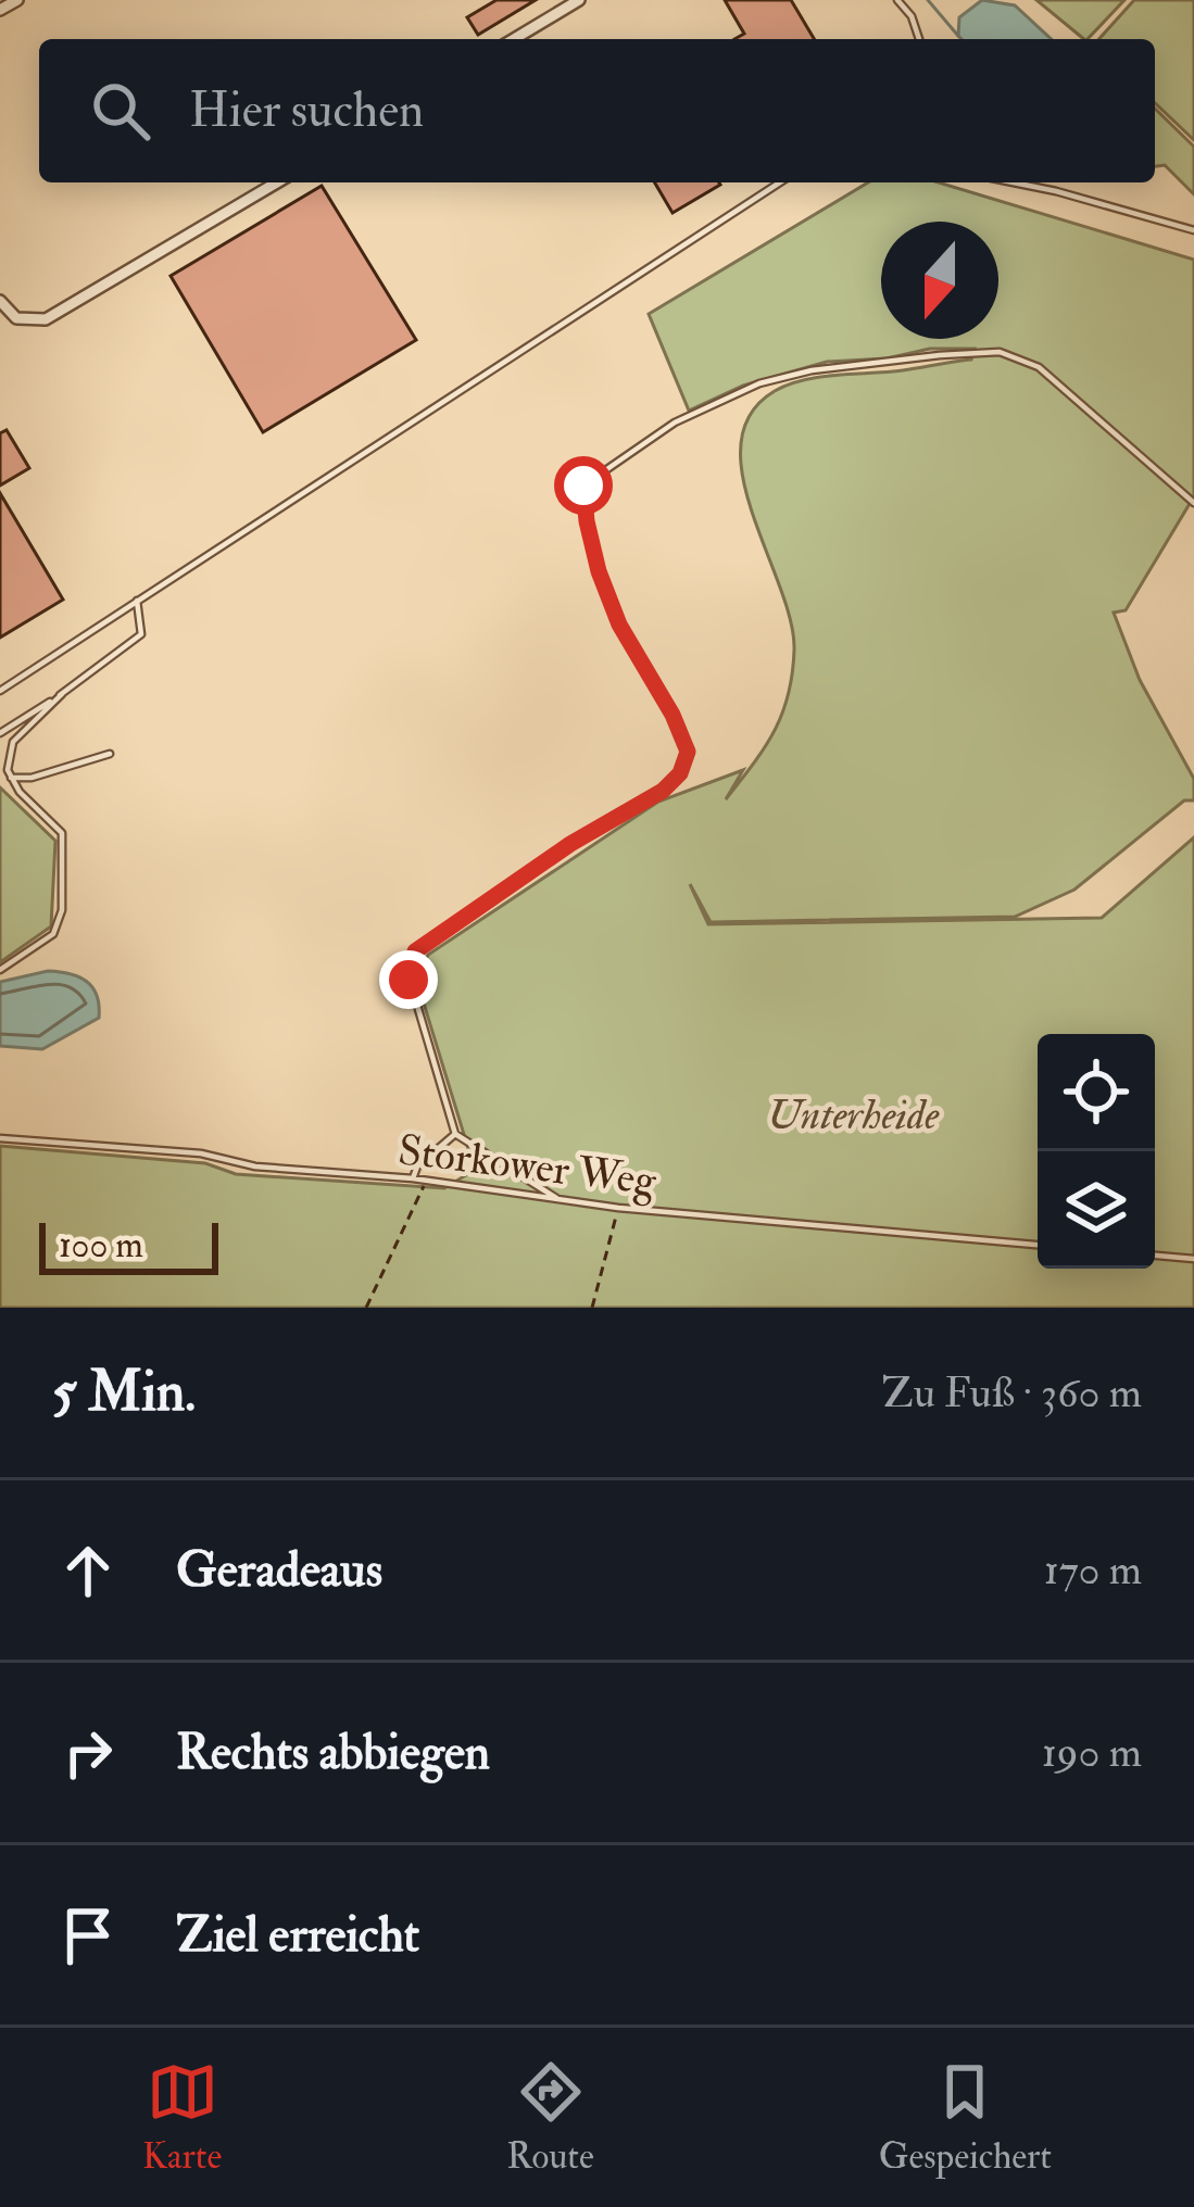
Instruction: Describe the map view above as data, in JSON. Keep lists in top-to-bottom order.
{
  "streets": {
    "lane": ["Storkower Weg"]
  },
  "parks": ["Unterheide"],
  "scale_bar": "100 m",
  "north": "bottom",
  "page": {
    "search": "Hier suchen",
    "scale": "100 m",
    "heading": ["5 Min.", "Zu Fuß · 360 m"],
    "list": [
      ["Geradeaus", "170 m"],
      ["Rechts abbiegen", "190 m"],
      "Ziel erreicht"
    ],
    "nav": ["Karte", "Route", "Gespeichert"]
  }
}
